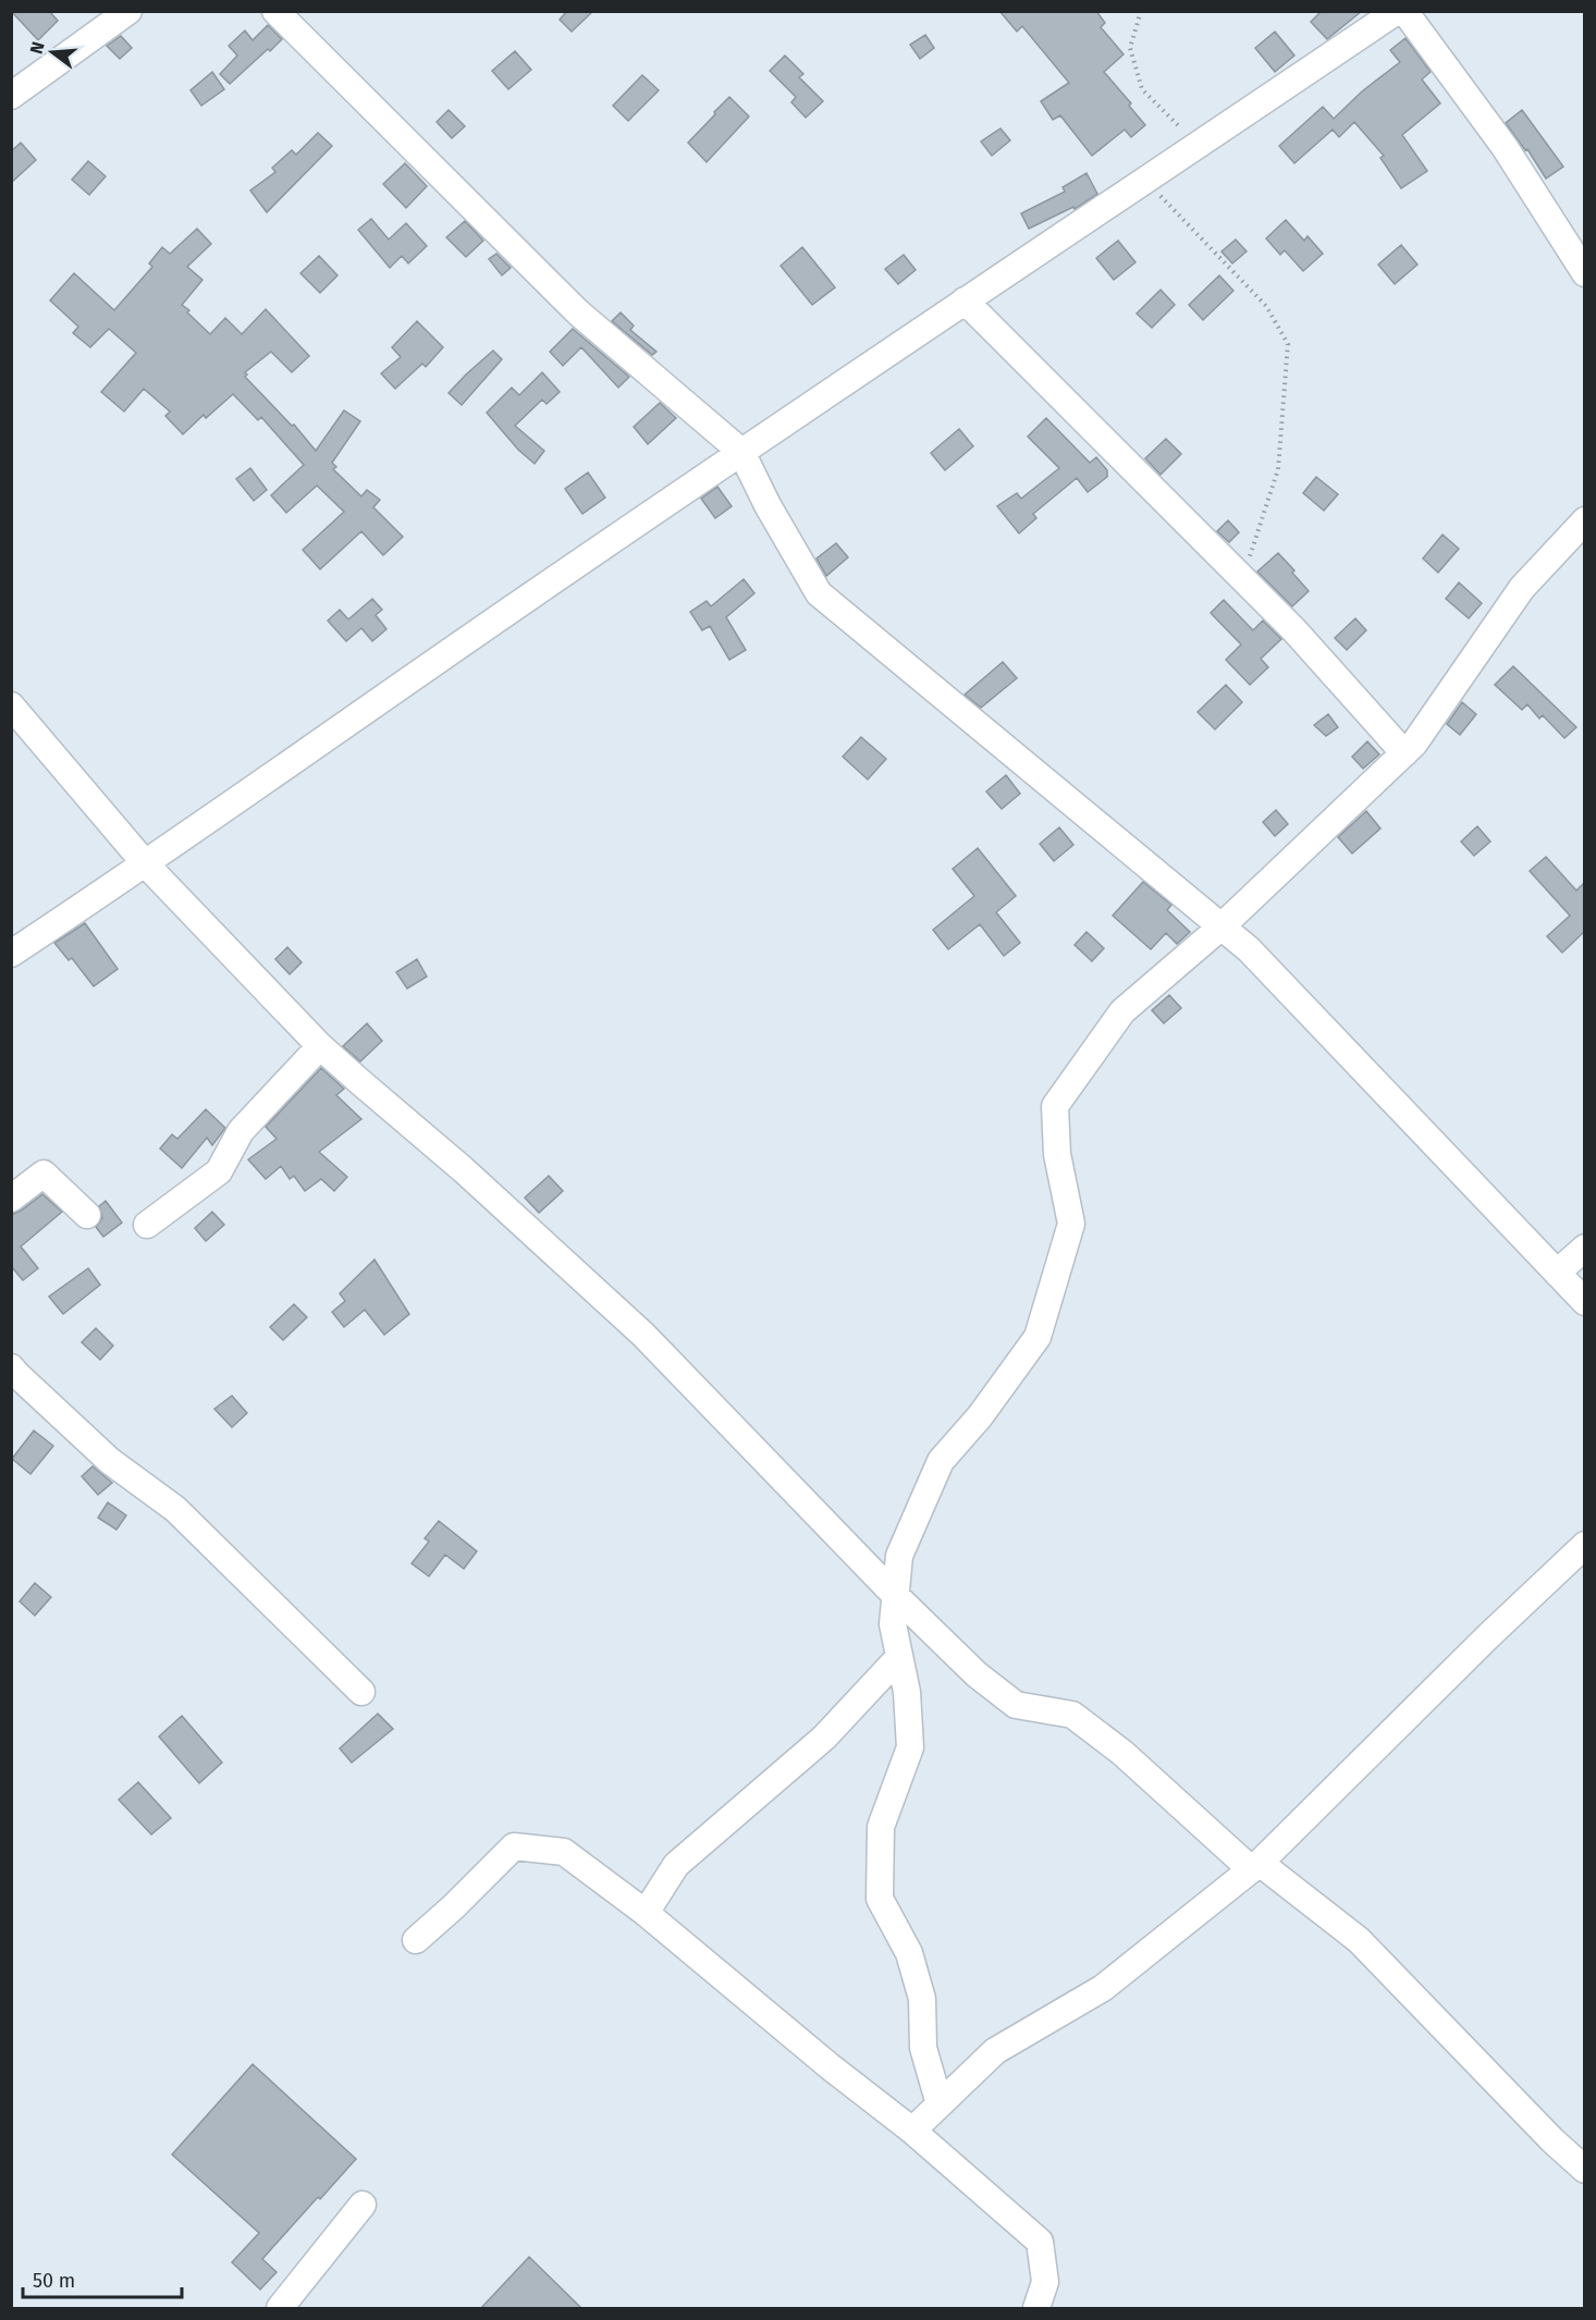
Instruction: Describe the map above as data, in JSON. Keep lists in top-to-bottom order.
{
  "scale_bar": "50 m",
  "north": "left"
}
